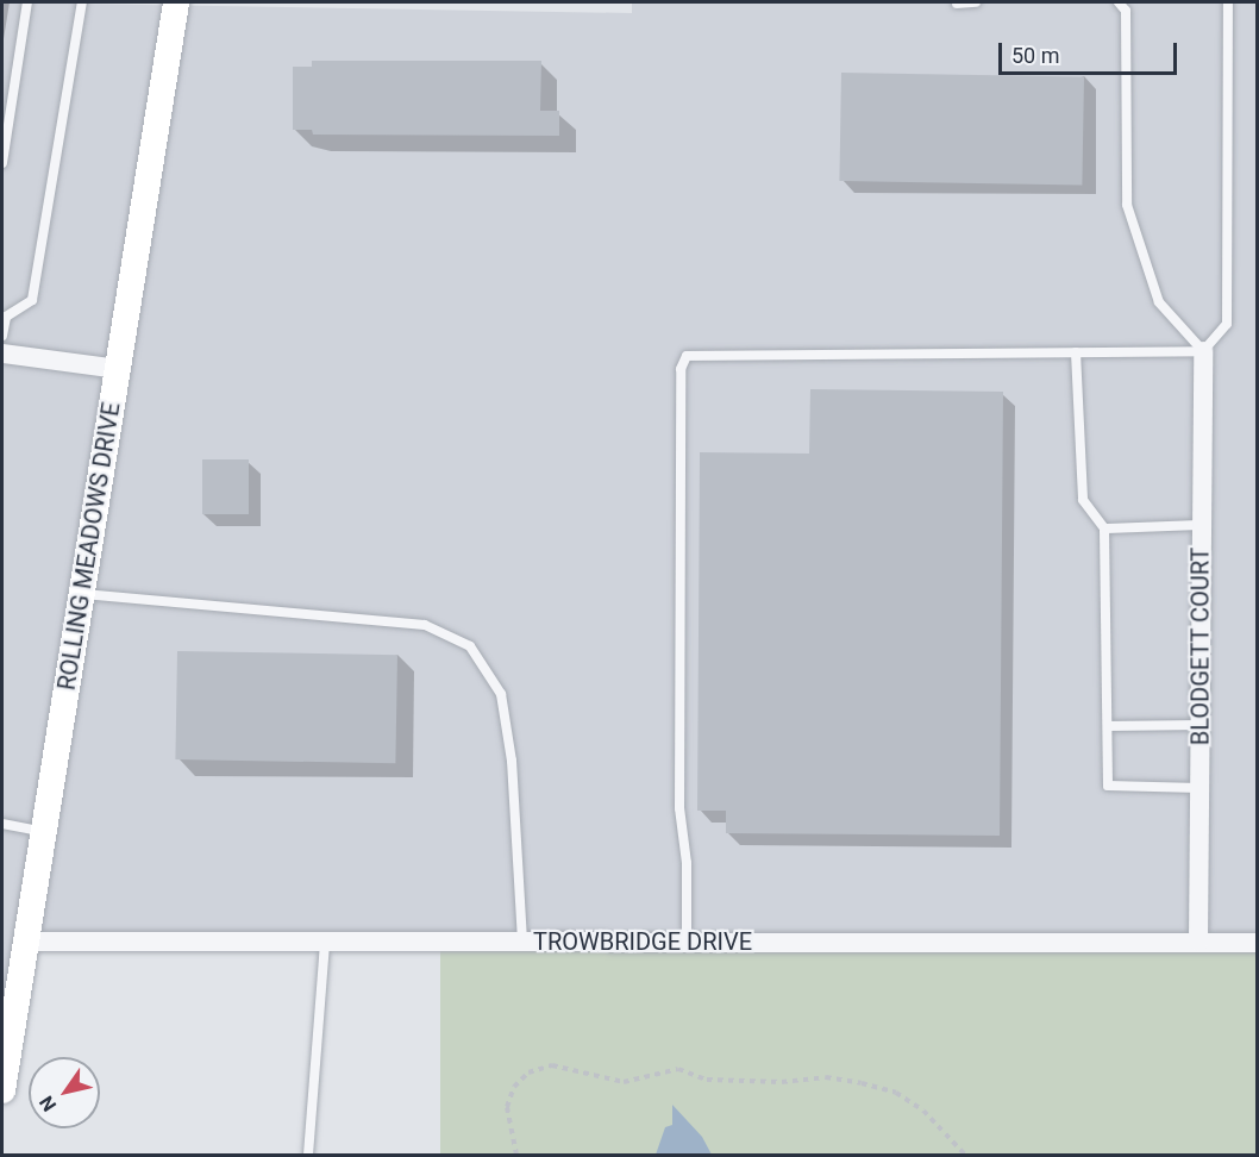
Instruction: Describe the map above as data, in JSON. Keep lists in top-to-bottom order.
{
  "streets": {
    "main road": ["ROLLING MEADOWS DRIVE"],
    "street": ["BLODGETT COURT", "TROWBRIDGE DRIVE"]
  },
  "crossings": [
    ["ROLLING MEADOWS DRIVE", "TROWBRIDGE DRIVE"],
    ["BLODGETT COURT", "TROWBRIDGE DRIVE"]
  ],
  "scale_bar": "50 m",
  "north": "bottom left"
}
